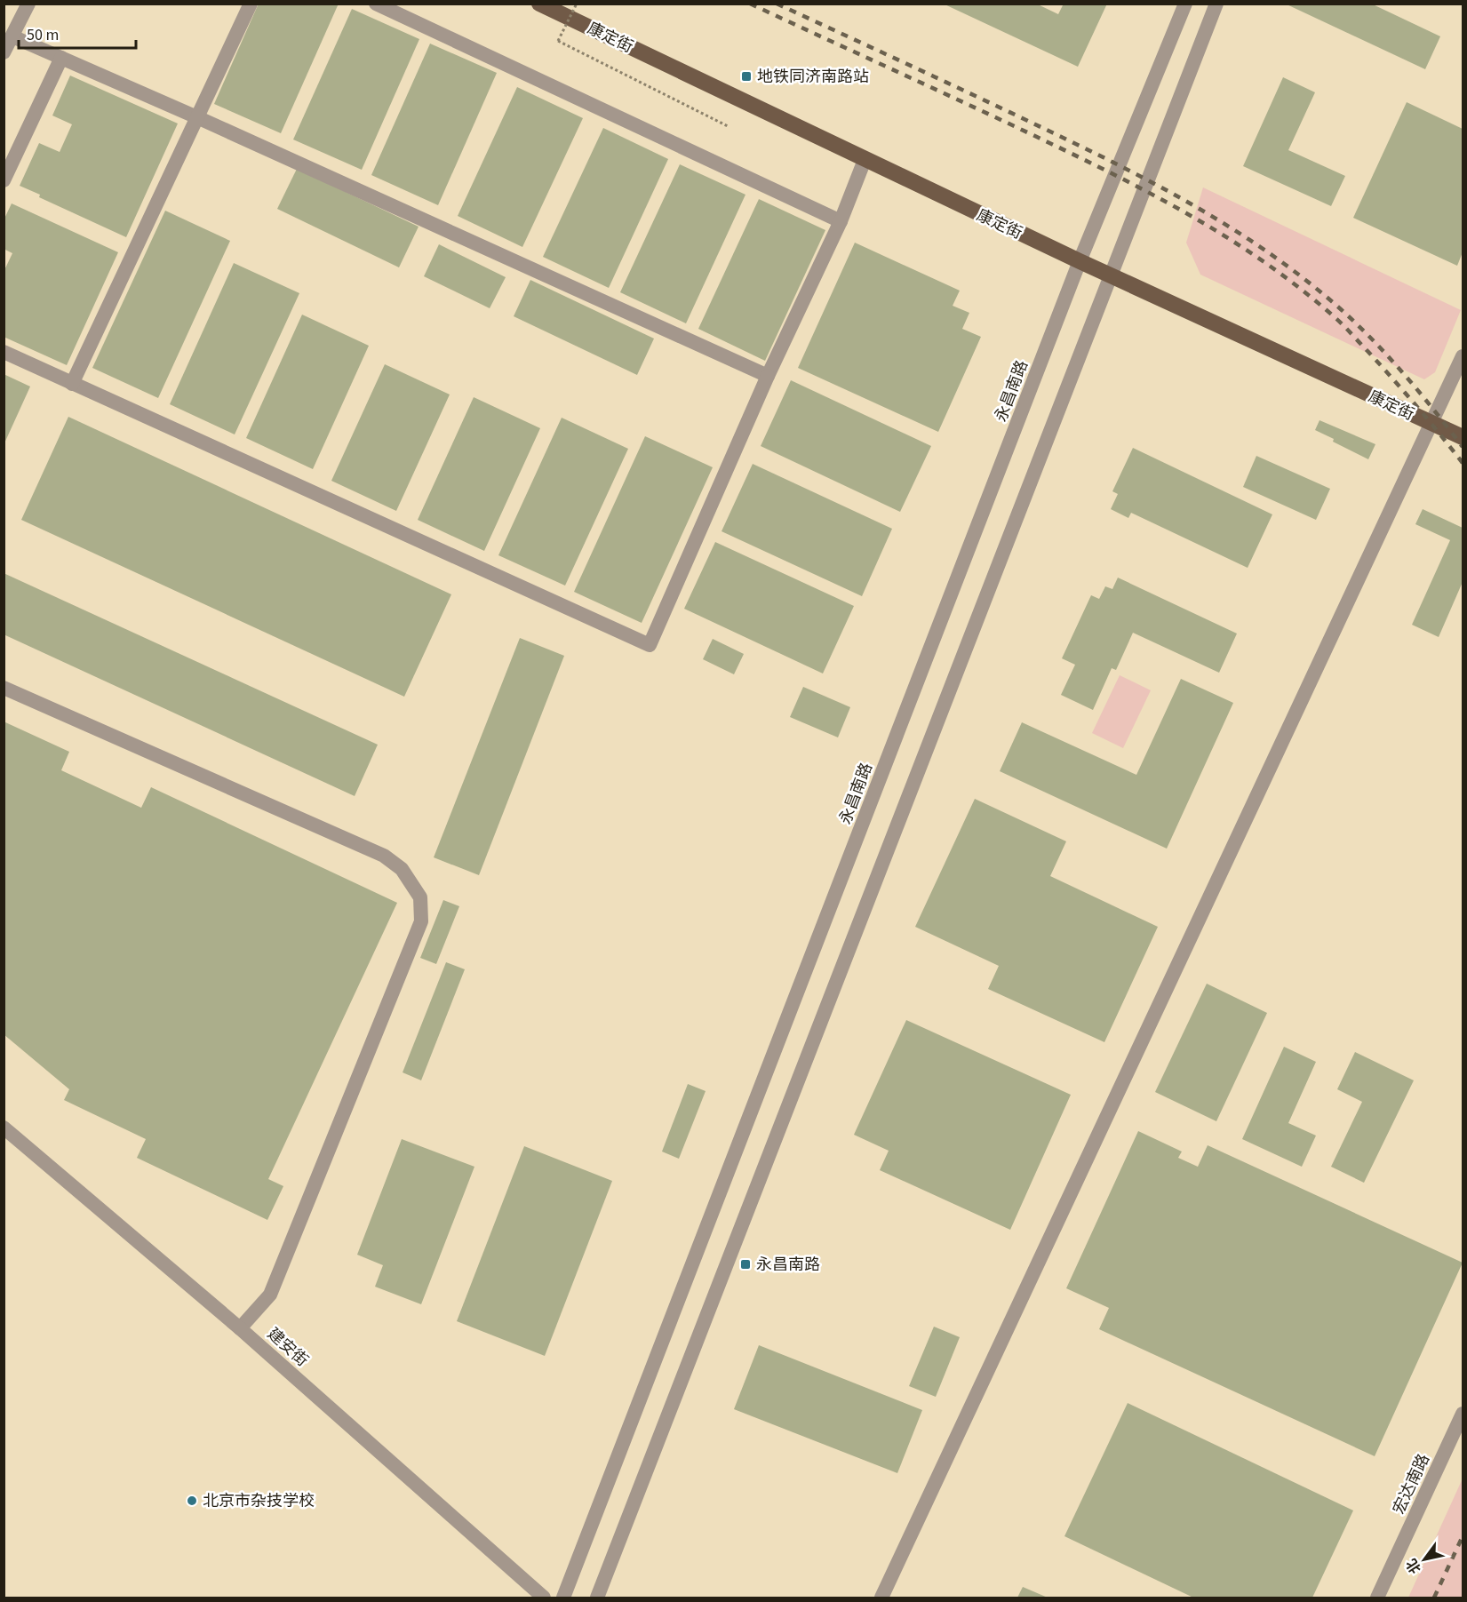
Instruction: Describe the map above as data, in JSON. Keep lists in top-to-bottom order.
{
  "streets": {
    "main road": ["康定街"],
    "street": ["永昌南路", "建安街", "宏达南路"]
  },
  "crossings": [
    ["康定街", "永昌南路"]
  ],
  "places": {
    "transit": ["地铁同济南路站", "永昌南路"],
    "other": ["北京市杂技学校"]
  },
  "scale_bar": "50 m",
  "north": "bottom left"
}
